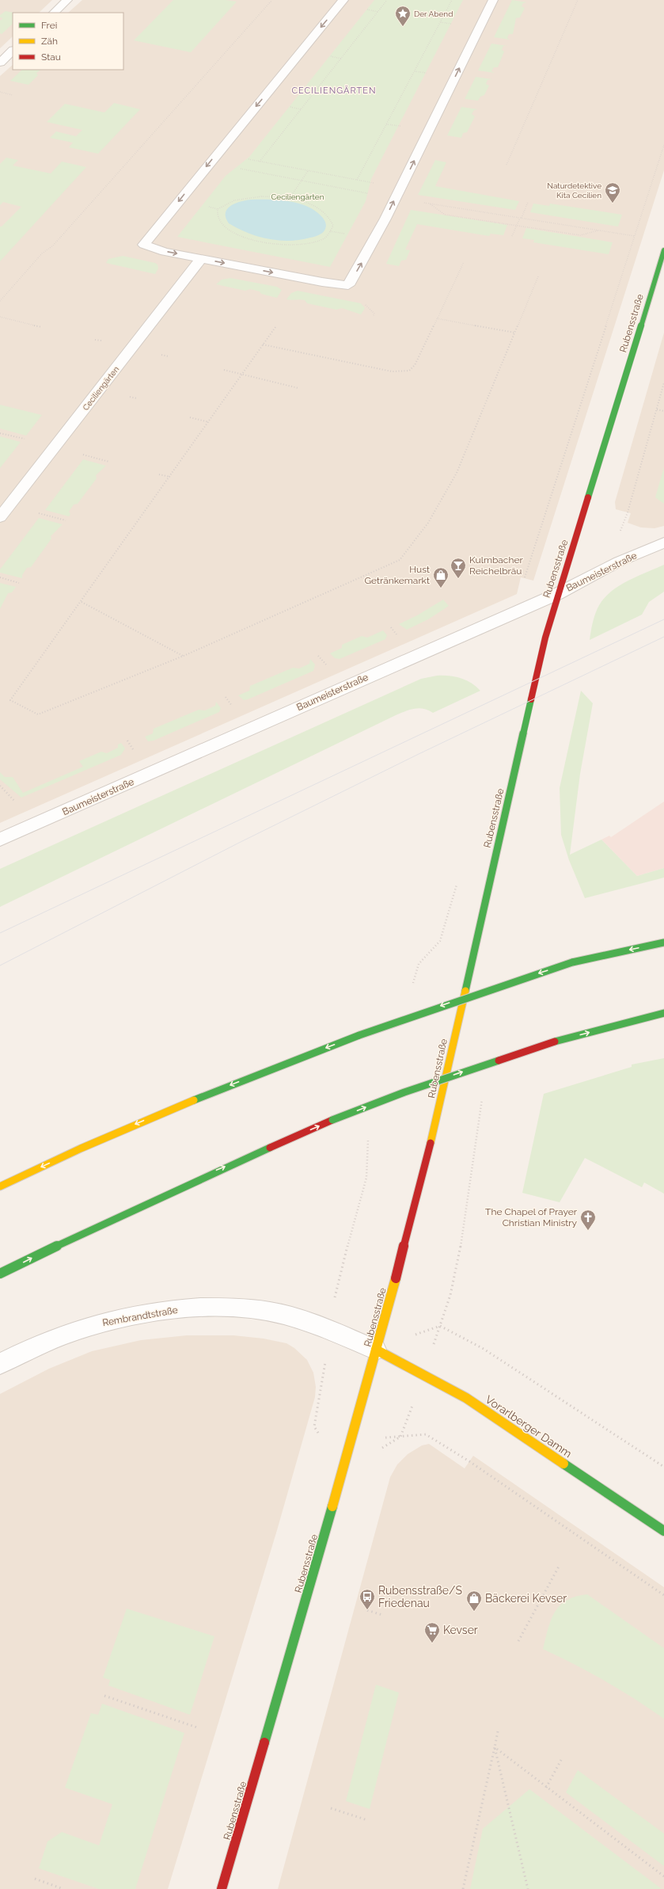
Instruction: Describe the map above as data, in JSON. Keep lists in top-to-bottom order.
{
  "streets": {
    "main road": ["Rubensstraße", "Vorarlberger Damm"],
    "street": ["Ceciliengärten", "Baumeisterstraße", "Rembrandtstraße"]
  },
  "crossings": [
    ["Rubensstraße", "Baumeisterstraße"],
    ["Rubensstraße", "Rembrandtstraße"],
    ["Rubensstraße", "Vorarlberger Damm"],
    ["Rembrandtstraße", "Vorarlberger Damm"]
  ],
  "districts": ["CECILIENGÄRTEN"],
  "parks": ["Ceciliengärten"],
  "places": {
    "place": ["Der Abend"],
    "school or university": ["Naturdetektive Kita Cecilien"],
    "bar": ["Kulmbacher Reichelbräu"],
    "shop": ["Hust Getränkemarkt", "Bäckerei Kevser"],
    "church": ["The Chapel of Prayer Christian Ministry"],
    "bus stop": ["Rubensstraße/S Friedenau"],
    "supermarket": ["Kevser"]
  },
  "legend": ["Frei", "Zäh", "Stau"]
}
